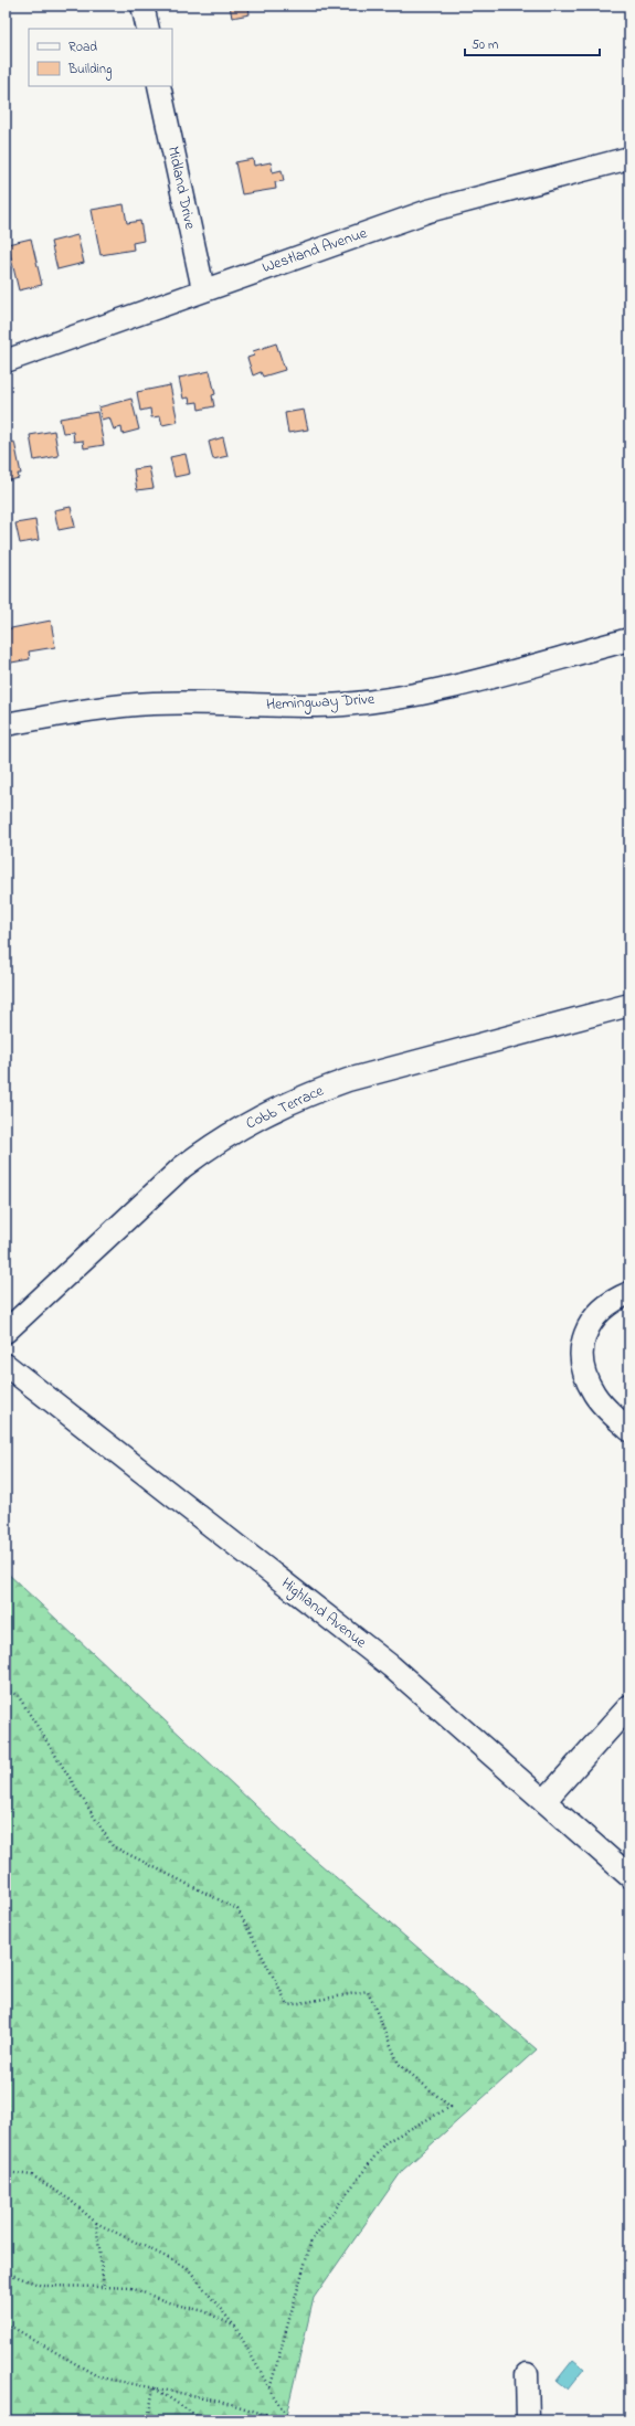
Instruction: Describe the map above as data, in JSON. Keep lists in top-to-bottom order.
{
  "streets": {
    "street": [
      "Midland Drive",
      "Westland Avenue",
      "Hemingway Drive",
      "Cobb Terrace",
      "Highland Avenue"
    ]
  },
  "crossings": [
    ["Midland Drive", "Westland Avenue"]
  ],
  "legend": ["Road", "Building"],
  "scale_bar": "50 m"
}
